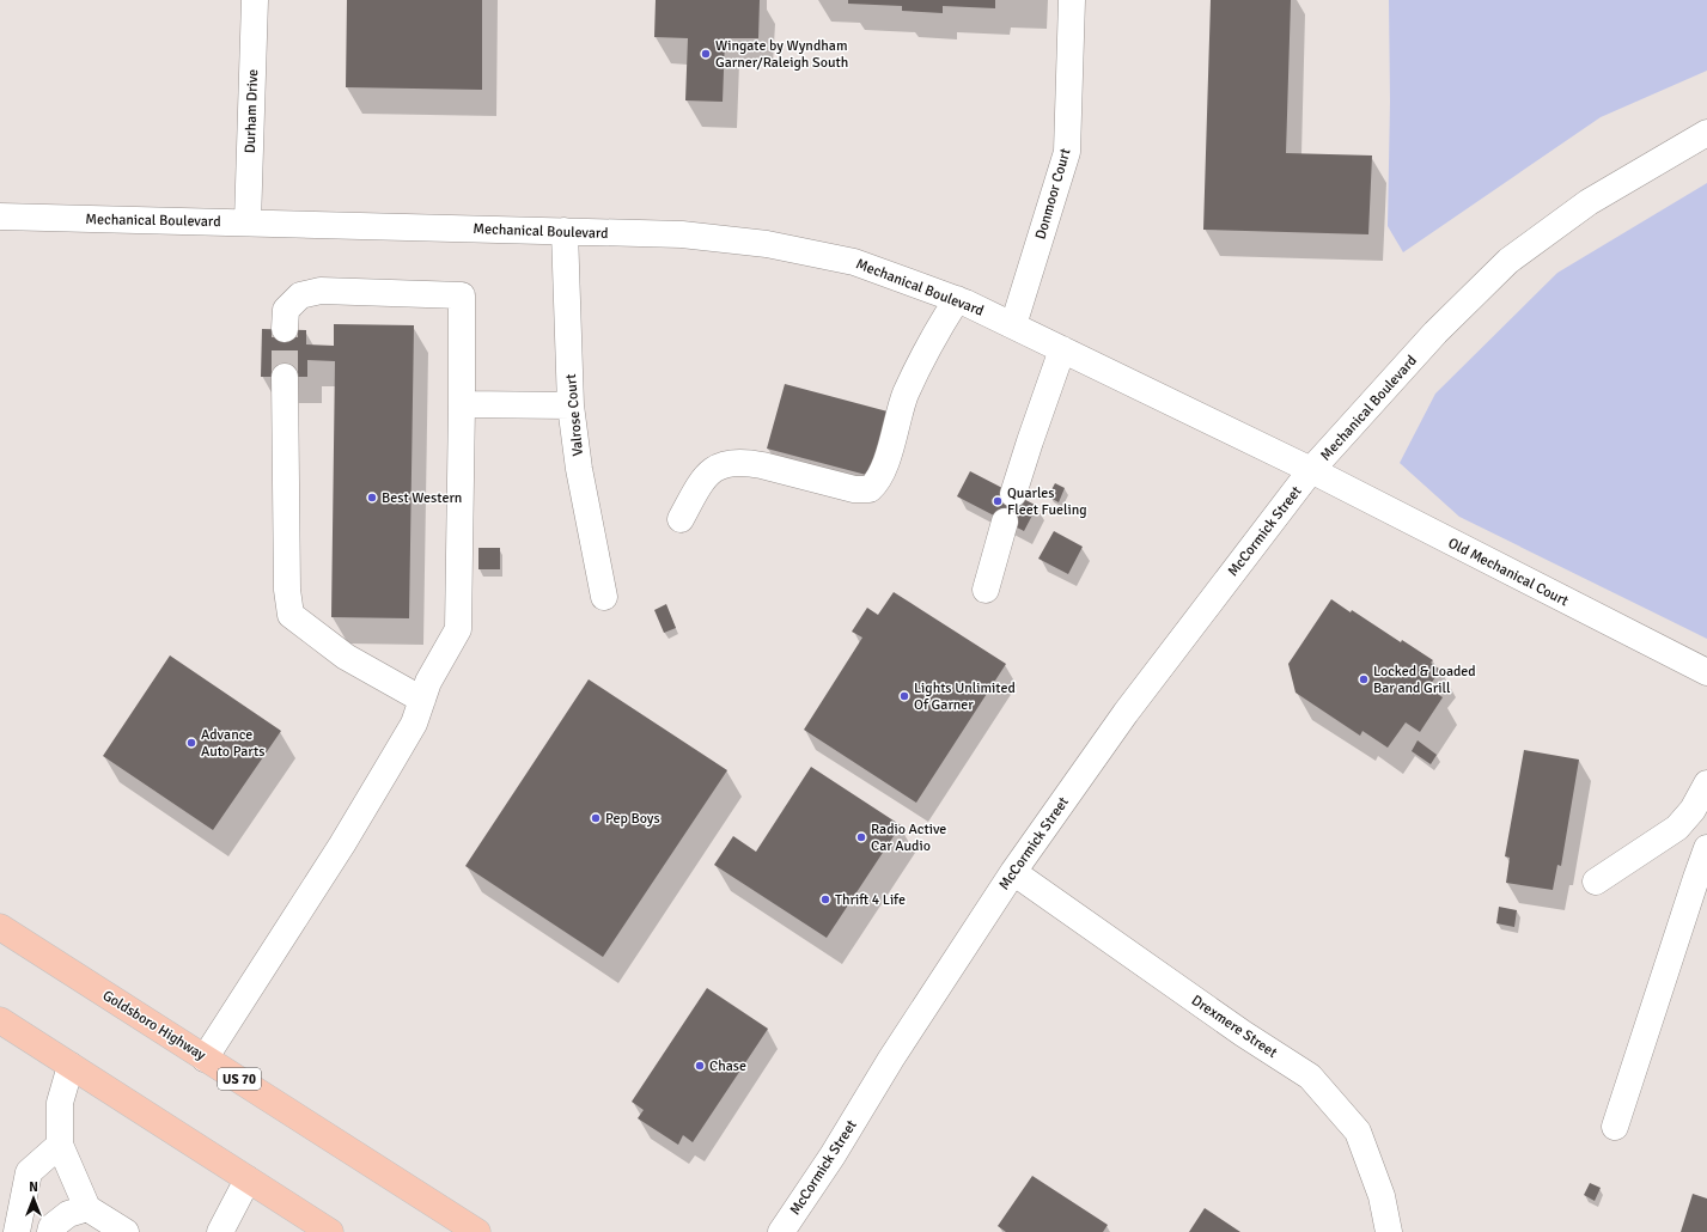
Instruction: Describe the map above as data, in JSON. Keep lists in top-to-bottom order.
{
  "streets": {
    "main road": ["Goldsboro Highway", "US 70"],
    "street": [
      "Durham Drive",
      "Donmoor Court",
      "Mechanical Boulevard",
      "Valrose Court",
      "McCormick Street",
      "Old Mechanical Court",
      "Drexmere Street"
    ]
  },
  "crossings": [
    ["Durham Drive", "Mechanical Boulevard"],
    ["Donmoor Court", "Mechanical Boulevard"],
    ["Mechanical Boulevard", "Valrose Court"],
    ["Mechanical Boulevard", "McCormick Street"],
    ["Mechanical Boulevard", "Old Mechanical Court"],
    ["McCormick Street", "Old Mechanical Court"],
    ["McCormick Street", "Drexmere Street"]
  ],
  "places": [
    "Wingate by Wyndham Garner/Raleigh South",
    "Best Western",
    "Quarles Fleet Fueling",
    "Locked & Loaded Bar and Grill",
    "Lights Unlimited Of Garner",
    "Advance Auto Parts",
    "Pep Boys",
    "Radio Active Car Audio",
    "Thrift 4 Life",
    "Chase"
  ],
  "north": "top"
}
